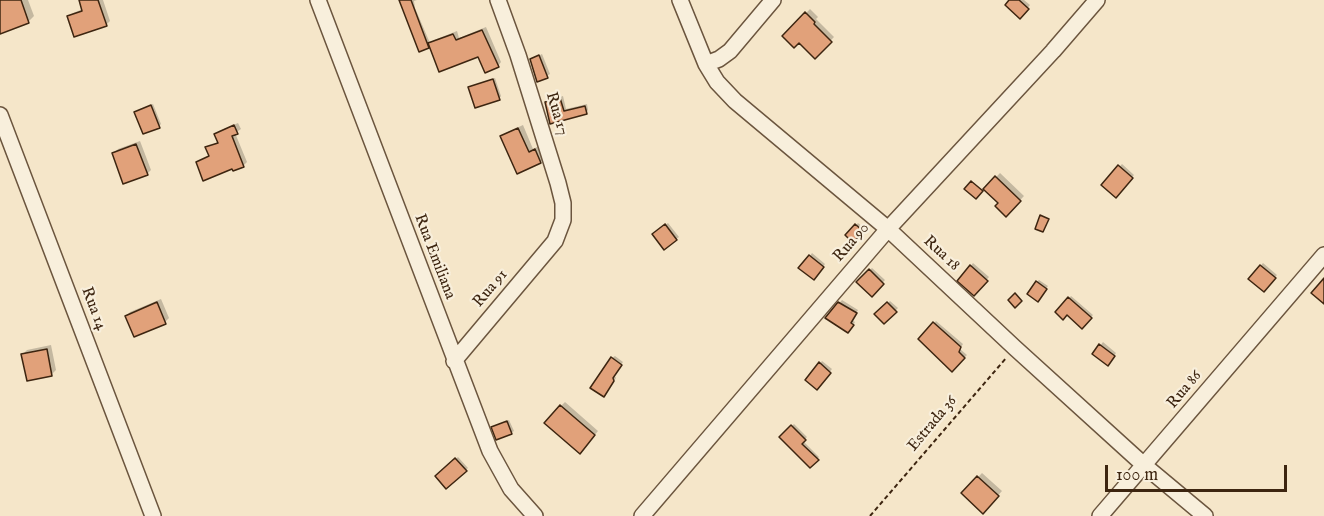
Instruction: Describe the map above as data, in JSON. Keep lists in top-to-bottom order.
{
  "streets": {
    "street": [
      "Rua 17",
      "Rua 90",
      "Rua 18",
      "Rua Emiliana",
      "Rua 91",
      "Rua 14",
      "Rua 86"
    ],
    "path": ["Estrada 36"]
  },
  "crossings": [
    ["Rua 17", "Rua 91"],
    ["Rua 90", "Rua 18"],
    ["Rua 18", "Rua 86"],
    ["Rua 18", "Estrada 36"],
    ["Rua Emiliana", "Rua 91"]
  ],
  "scale_bar": "100 m"
}
